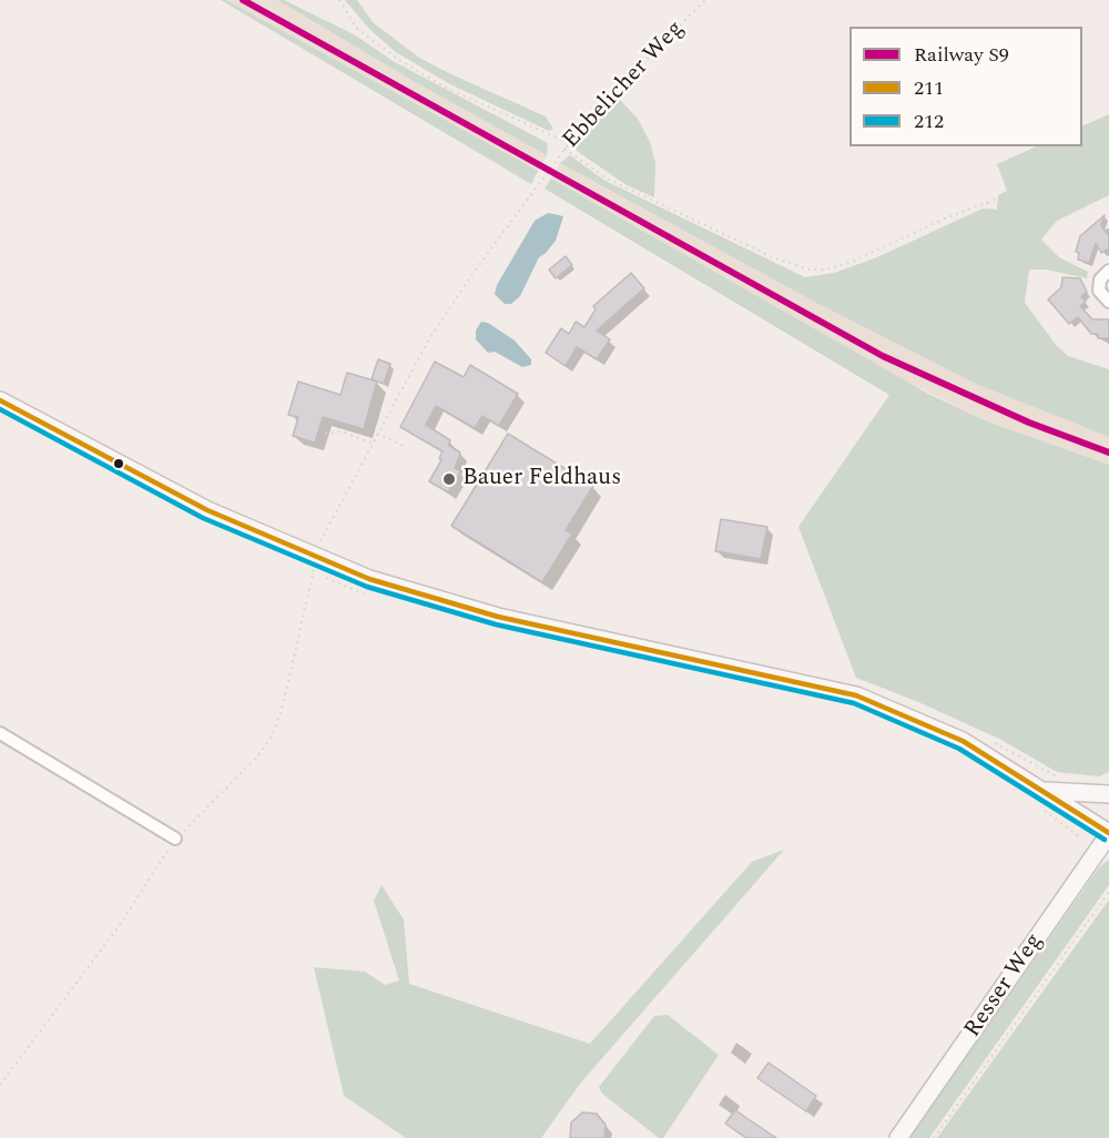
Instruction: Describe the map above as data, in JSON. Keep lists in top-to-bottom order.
{
  "streets": {
    "main road": ["Resser Weg"],
    "path": ["Ebbelicher Weg"]
  },
  "places": ["Bauer Feldhaus"],
  "lines": ["rail line S9", "transit line 211", "transit line 212"],
  "legend": ["Railway S9", "211", "212"]
}
